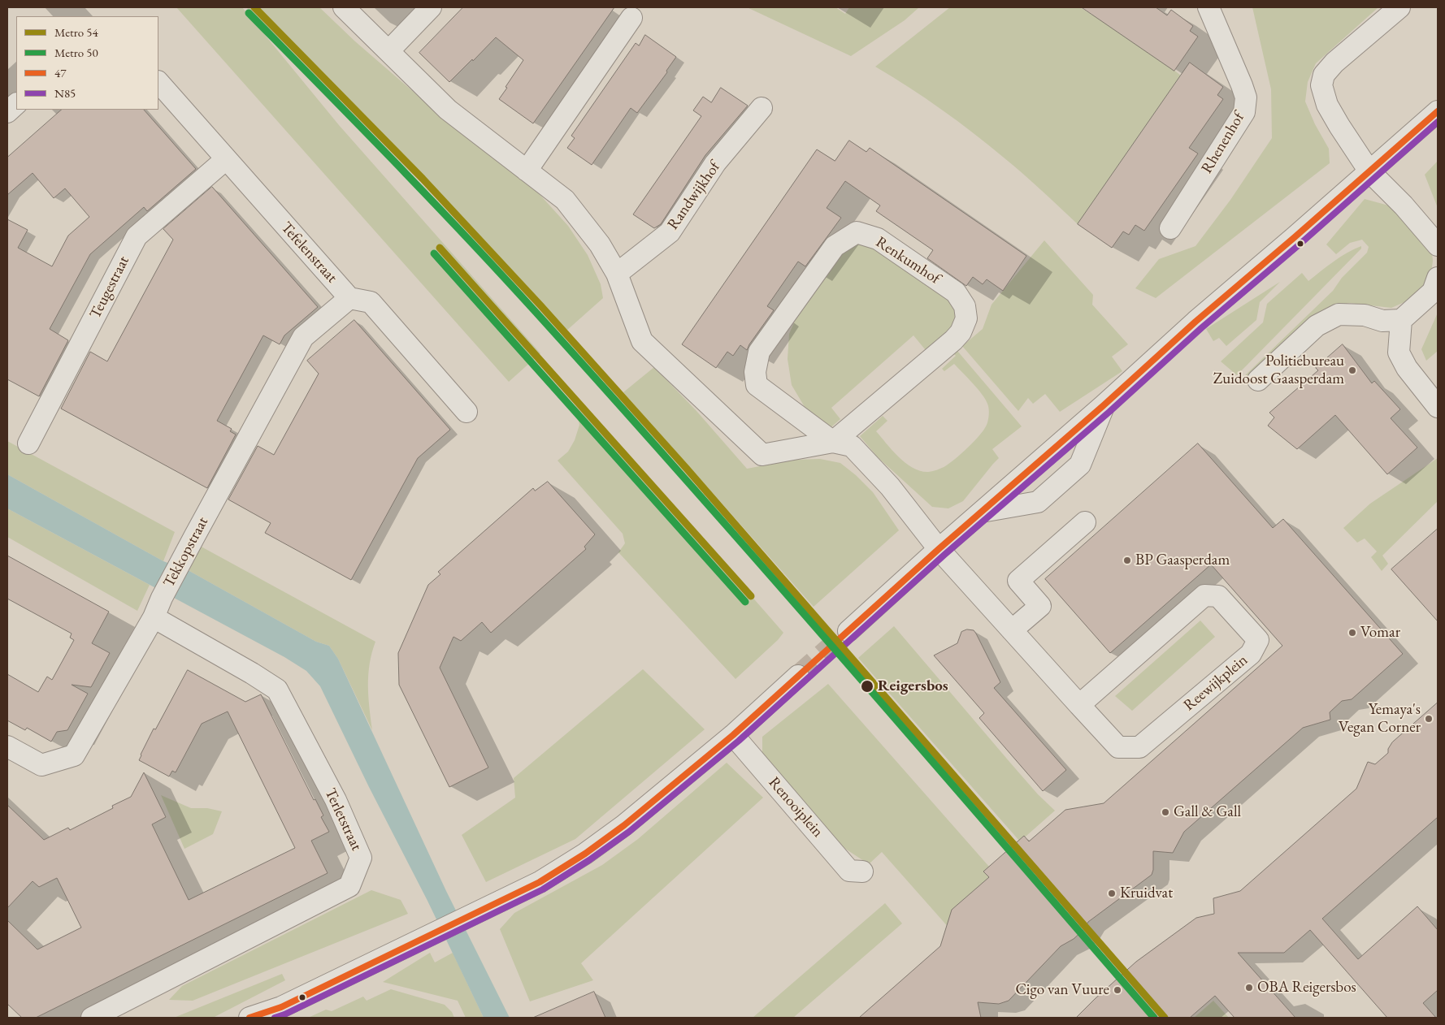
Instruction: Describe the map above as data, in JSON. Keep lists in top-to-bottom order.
{
  "streets": {
    "street": [
      "Rhenenhof",
      "Randwijkhof",
      "Tefelenstraat",
      "Renkumhof",
      "Teugestraat",
      "Tekkopstraat",
      "Reewijkplein",
      "Renooiplein",
      "Terletstraat"
    ]
  },
  "crossings": [
    ["Randwijkhof", "Renkumhof"],
    ["Tefelenstraat", "Teugestraat"],
    ["Tefelenstraat", "Tekkopstraat"],
    ["Renkumhof", "Reewijkplein"],
    ["Tekkopstraat", "Terletstraat"]
  ],
  "places": [
    "Politiebureau Zuidoost Gaasperdam",
    "BP Gaasperdam",
    "Vomar",
    "Reigersbos",
    "Yemaya's Vegan Corner",
    "Gall & Gall",
    "Kruidvat",
    "OBA Reigersbos",
    "Cigo van Vuure"
  ],
  "lines": [
    "metro line 54",
    "metro line 50",
    "transit line 47",
    "transit line N85"
  ],
  "legend": [
    "Metro 54",
    "Metro 50",
    "47",
    "N85"
  ]
}
